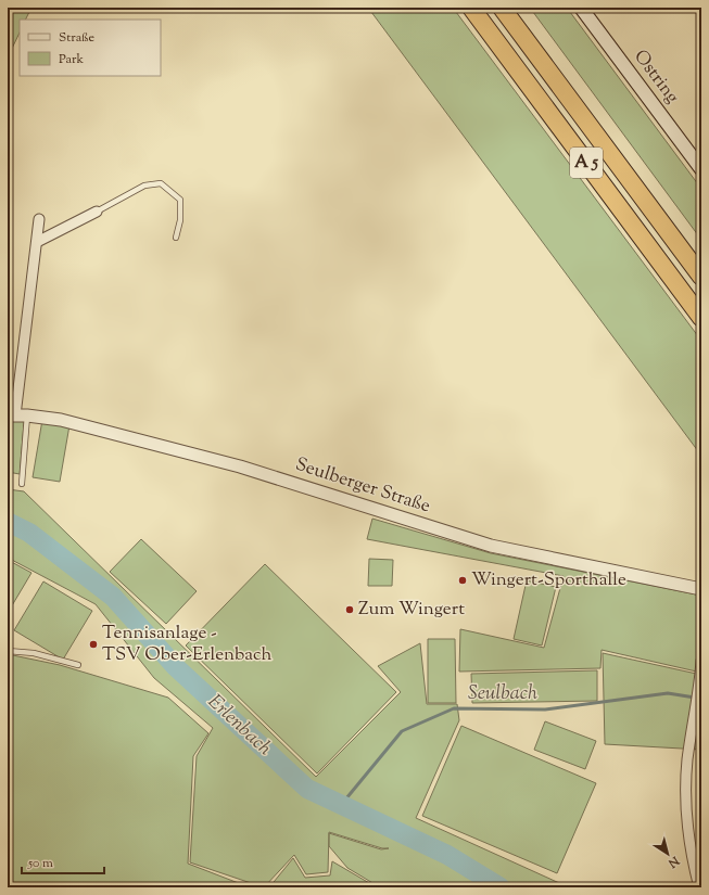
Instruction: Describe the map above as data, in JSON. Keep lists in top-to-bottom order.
{
  "streets": {
    "highway": ["A 5"],
    "main road": ["Ostring"],
    "street": ["Seulberger Straße"]
  },
  "water": ["Seulbach", "Erlenbach"],
  "places": ["Wingert-Sporthalle", "Zum Wingert", "Tennisanlage - TSV Ober-Erlenbach"],
  "legend": ["Straße", "Park"],
  "scale_bar": "50 m",
  "north": "bottom right"
}
